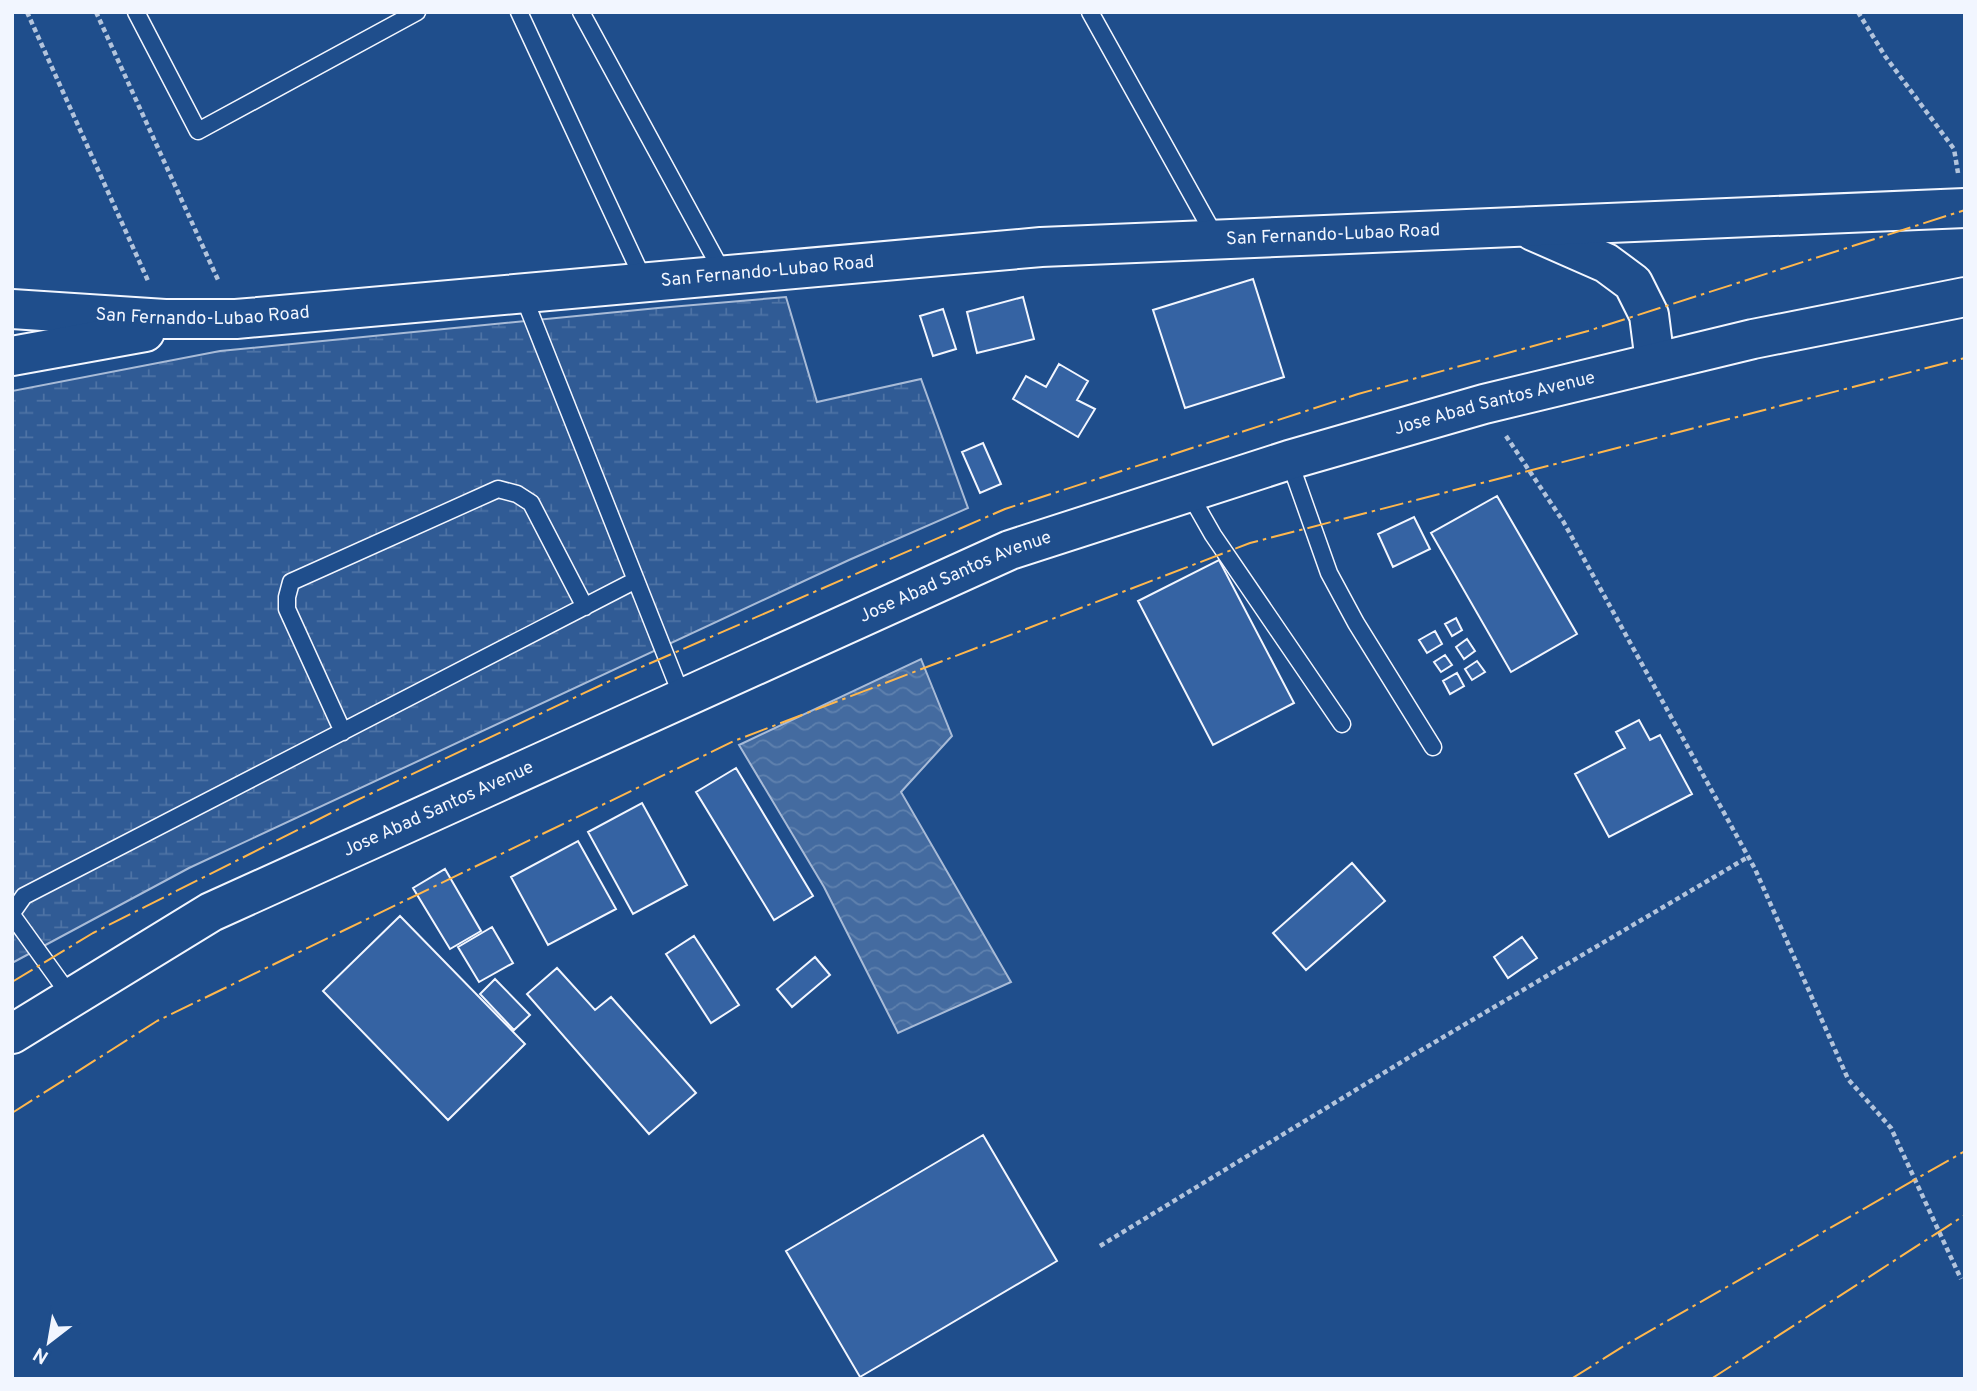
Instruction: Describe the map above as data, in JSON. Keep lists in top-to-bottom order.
{
  "streets": {
    "main road": ["San Fernando-Lubao Road", "Jose Abad Santos Avenue"]
  },
  "crossings": [
    ["San Fernando-Lubao Road", "Jose Abad Santos Avenue"]
  ],
  "north": "bottom left"
}
